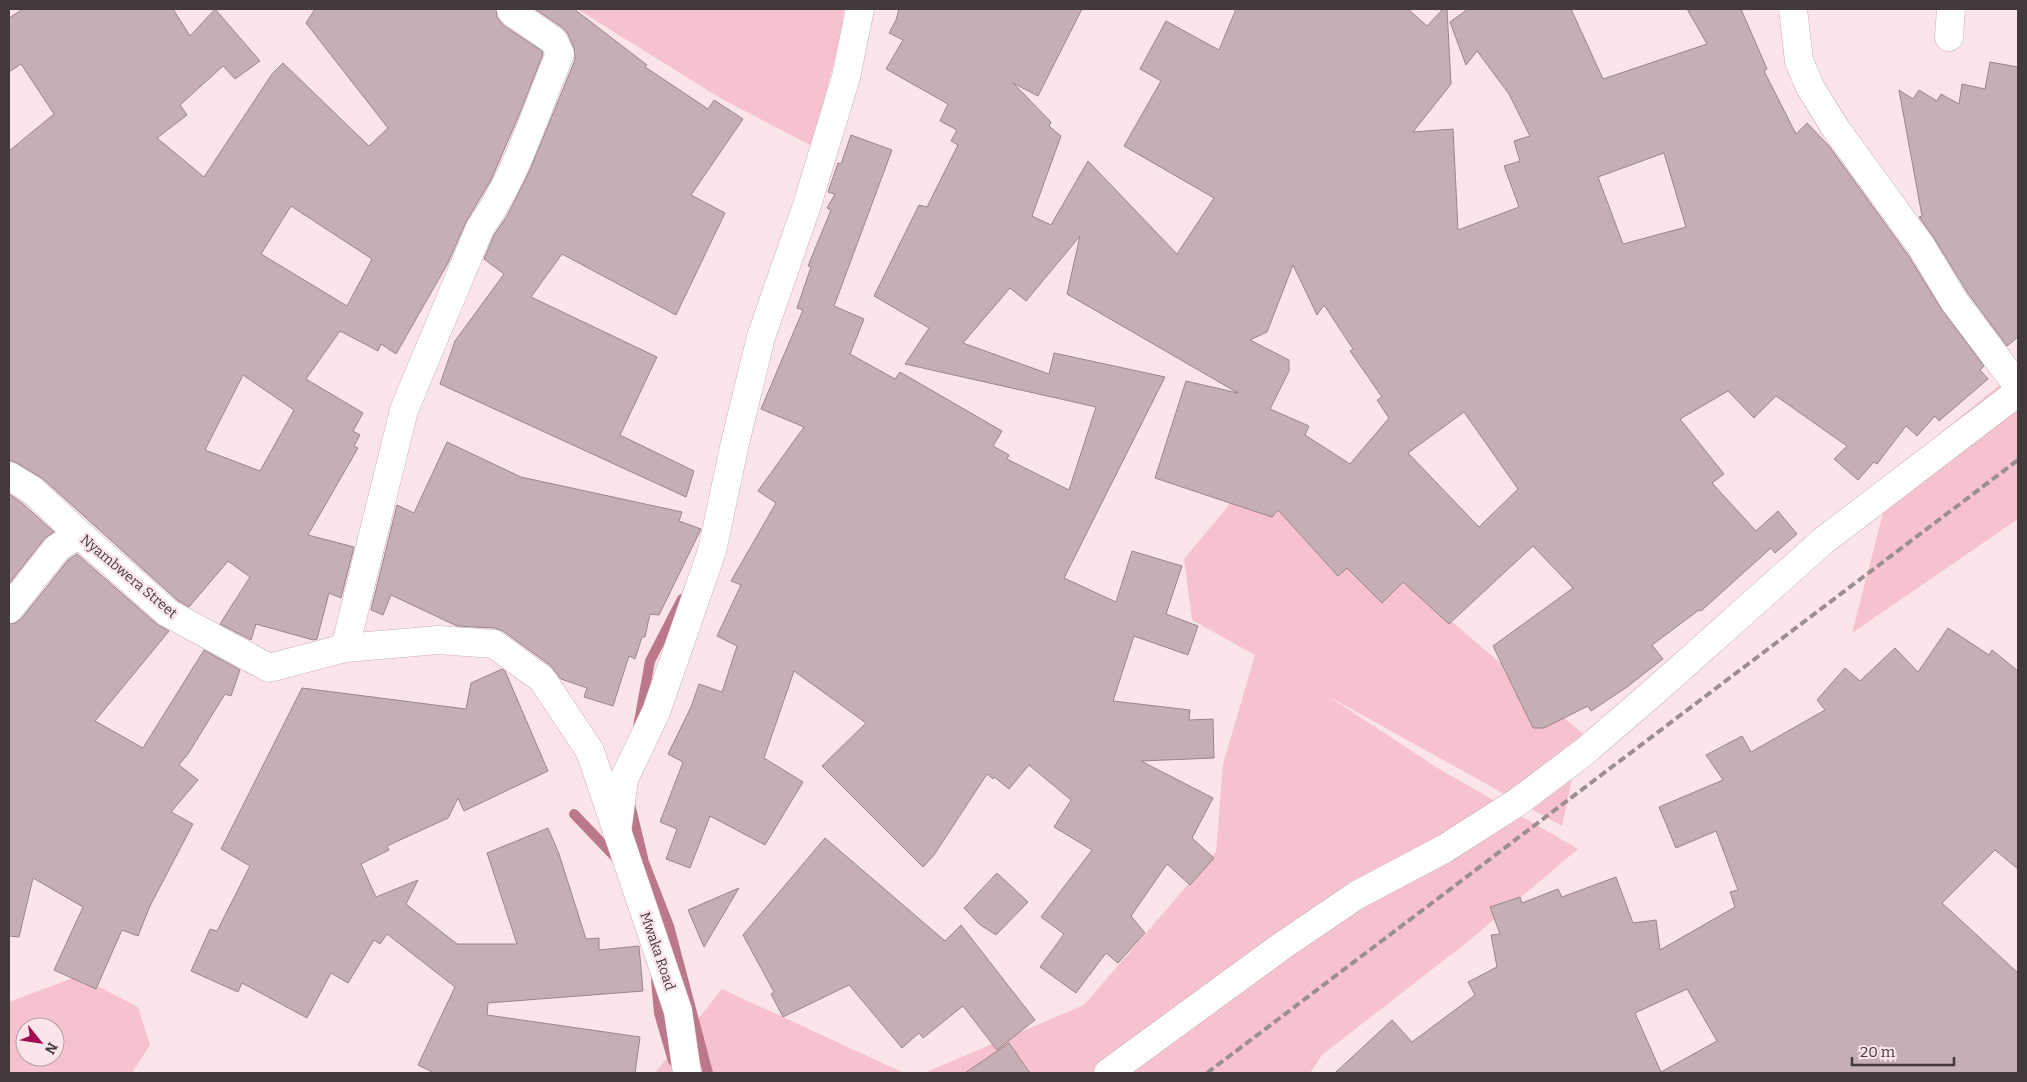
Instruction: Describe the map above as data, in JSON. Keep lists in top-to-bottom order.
{
  "streets": {
    "street": ["Nyambwera Street", "Mwaka Road"]
  },
  "crossings": [
    ["Nyambwera Street", "Mwaka Road"]
  ],
  "scale_bar": "20 m",
  "north": "bottom right"
}
